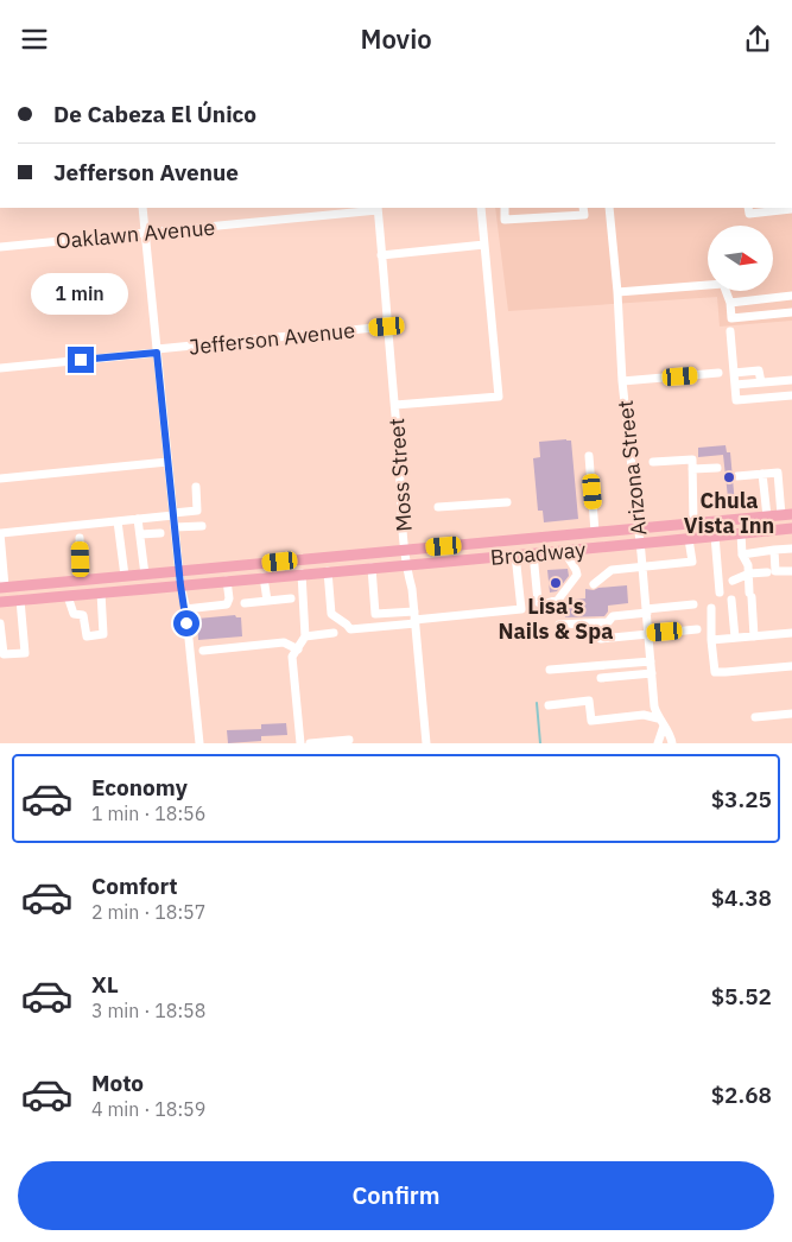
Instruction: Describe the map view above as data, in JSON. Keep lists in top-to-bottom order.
{
  "streets": {
    "main road": ["Broadway"],
    "street": [
      "Oaklawn Avenue",
      "Jefferson Avenue",
      "Arizona Street",
      "Moss Street"
    ]
  },
  "crossings": [
    ["Oaklawn Avenue", "Moss Street"],
    ["Jefferson Avenue", "Moss Street"],
    ["Arizona Street", "Broadway"],
    ["Moss Street", "Broadway"]
  ],
  "places": ["Chula Vista Inn", "Lisa's Nails & Spa"],
  "north": "right",
  "page": {
    "header": "Movio",
    "banner": ["De Cabeza El Único", "Jefferson Avenue"],
    "bubble": "1 min",
    "list": [
      {
        "name": "Economy",
        "note": "1 min · 18:56",
        "value": "$3.25"
      },
      {
        "name": "Comfort",
        "note": "2 min · 18:57",
        "value": "$4.38"
      },
      {
        "name": "XL",
        "note": "3 min · 18:58",
        "value": "$5.52"
      },
      {
        "name": "Moto",
        "note": "4 min · 18:59",
        "value": "$2.68"
      }
    ],
    "buttons": "Confirm"
  }
}
